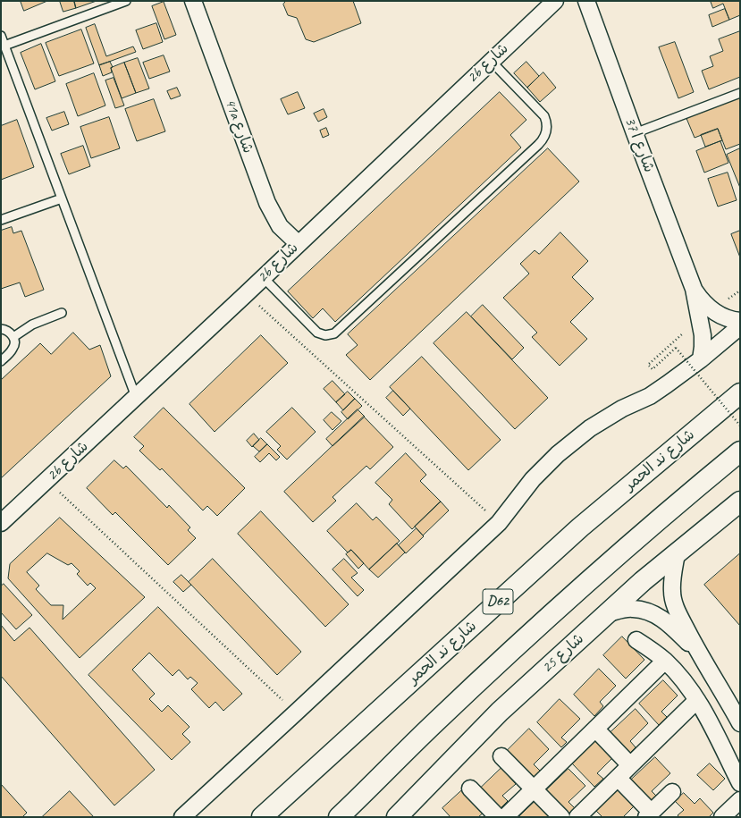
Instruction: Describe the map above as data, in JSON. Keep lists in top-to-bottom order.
{
  "streets": {
    "main road": ["شارع ند الحمر", "D62", "شارع 25"],
    "street": ["2b شارع", "41a شارع", "شارع ا 37"]
  },
  "crossings": [
    ["2b شارع", "41a شارع"]
  ]
}
